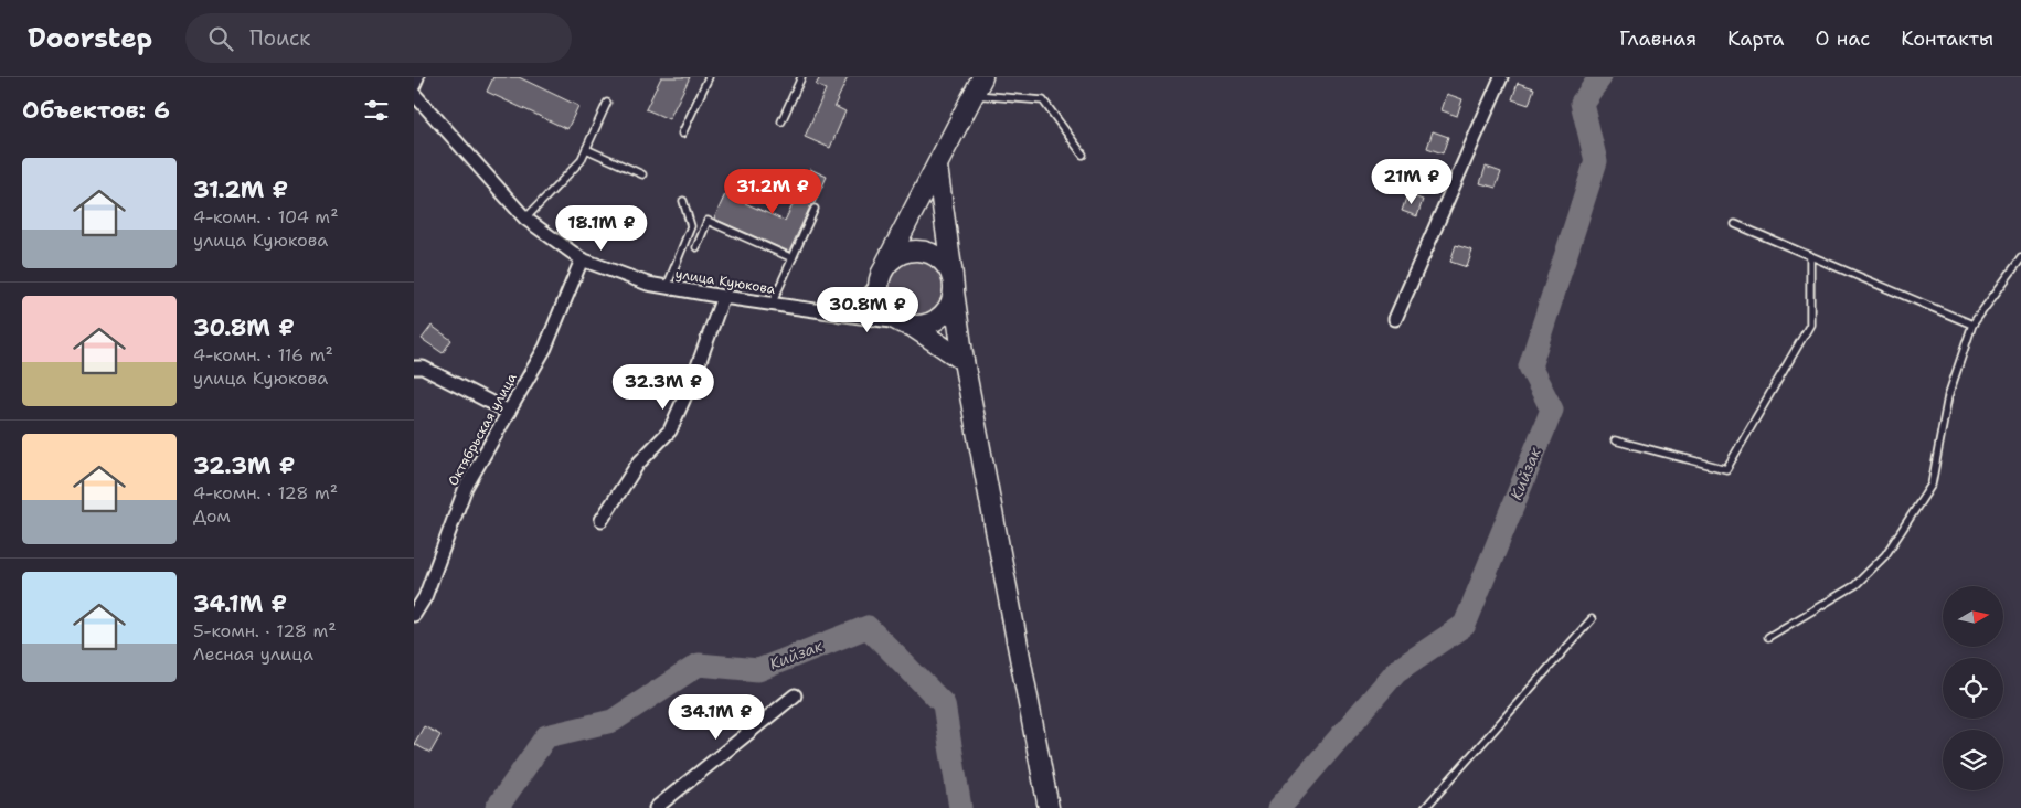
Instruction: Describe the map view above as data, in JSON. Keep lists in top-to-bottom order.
{
  "streets": {
    "street": ["улица Куюкова", "Октябрьская улица"]
  },
  "crossings": [
    ["улица Куюкова", "Октябрьская улица"]
  ],
  "water": ["Кийзак"],
  "north": "right",
  "page": {
    "header": "Doorstep",
    "search": "Поиск",
    "nav": [
      "Главная",
      "Карта",
      "О нас",
      "Контакты"
    ],
    "heading": "Объектов: 6",
    "list": [
      {
        "name": "31.2M ₽",
        "note": "4-комн. · 104 m² · улица Куюкова"
      },
      {
        "name": "30.8M ₽",
        "note": "4-комн. · 116 m² · улица Куюкова"
      },
      {
        "name": "32.3M ₽",
        "note": "4-комн. · 128 m² · Дом"
      },
      {
        "name": "34.1M ₽",
        "note": "5-комн. · 128 m² · Лесная улица"
      }
    ],
    "price": [
      "21M ₽",
      "31.2M ₽",
      "18.1M ₽",
      "30.8M ₽",
      "32.3M ₽",
      "34.1M ₽"
    ]
  }
}
